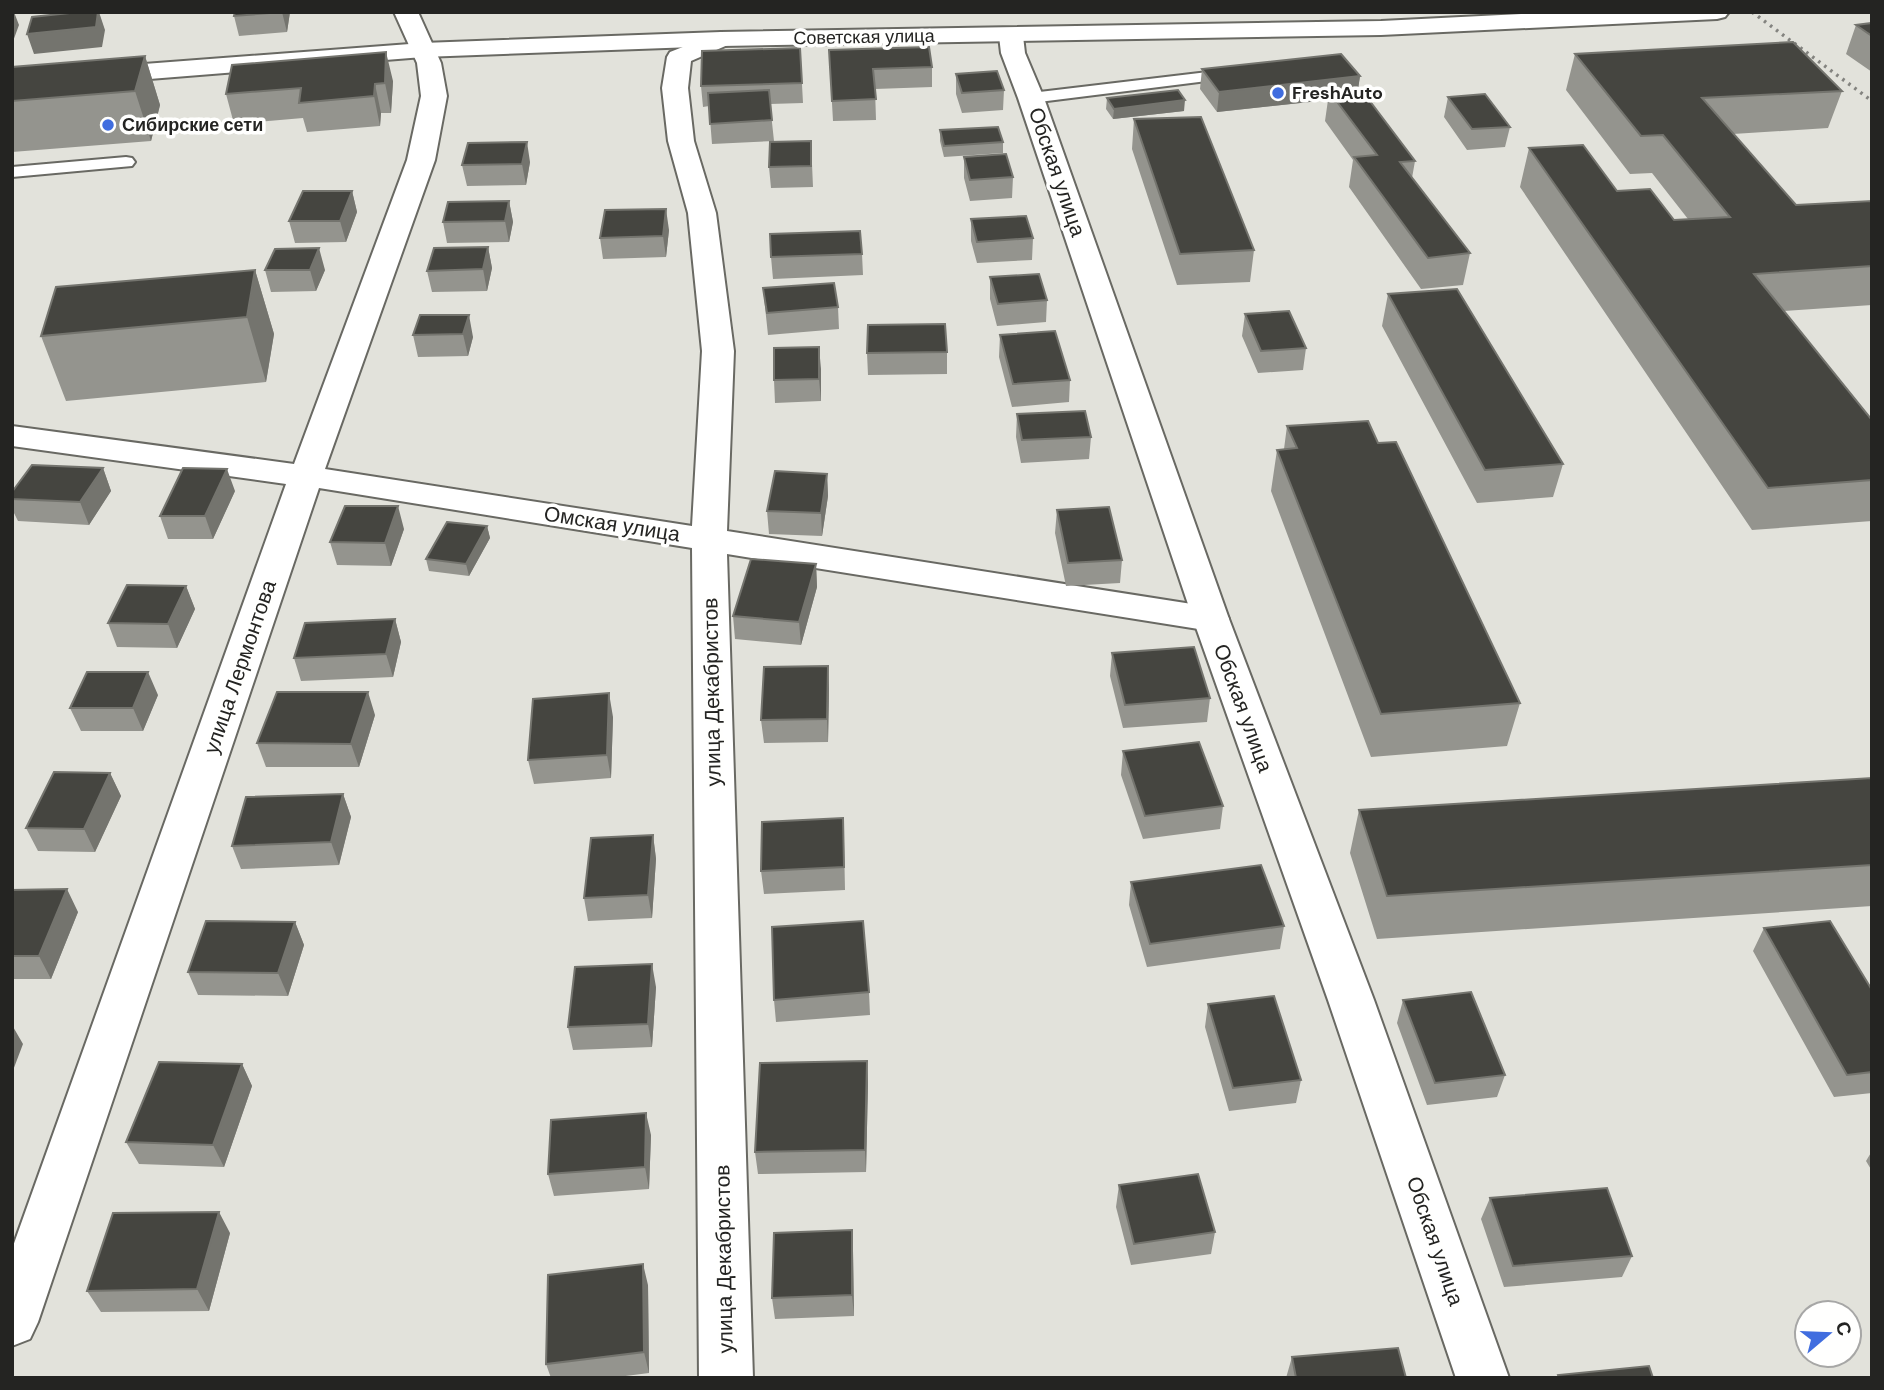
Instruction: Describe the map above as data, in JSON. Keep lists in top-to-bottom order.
{
  "streets": {
    "street": [
      "Советская улица",
      "Обская улица",
      "Омская улица",
      "улица Лермонтова",
      "улица Декабристов"
    ]
  },
  "crossings": [
    ["Советская улица", "Обская улица"],
    ["Советская улица", "улица Лермонтова"],
    ["Советская улица", "улица Декабристов"],
    ["Обская улица", "Омская улица"],
    ["Омская улица", "улица Лермонтова"],
    ["Омская улица", "улица Декабристов"]
  ],
  "places": ["FreshAuto", "Сибирские сети"],
  "north": "right"
}
